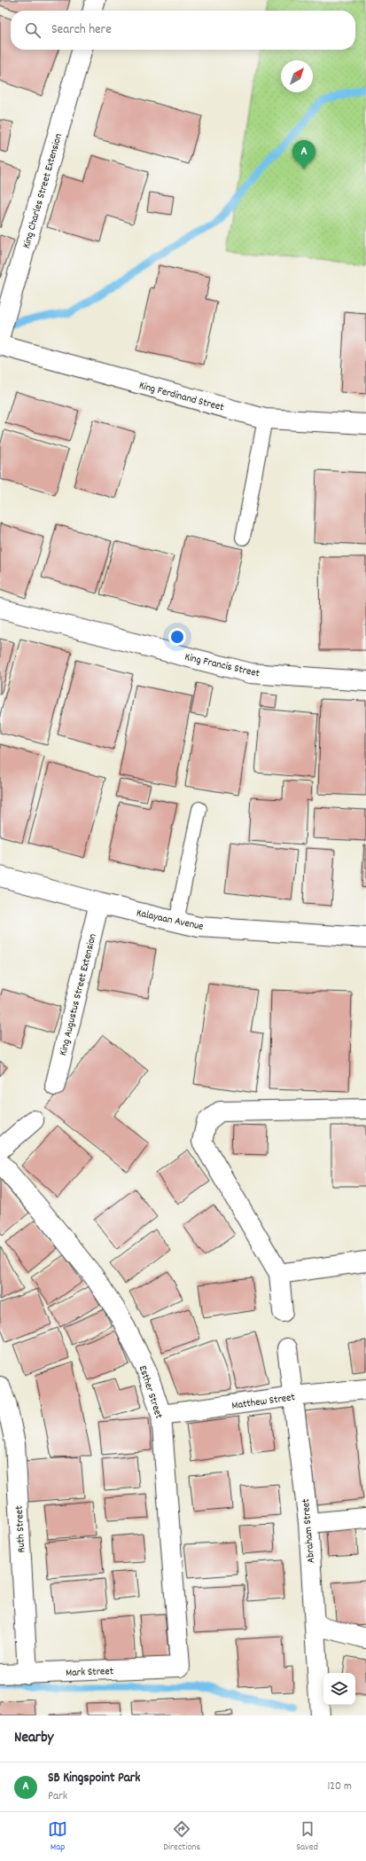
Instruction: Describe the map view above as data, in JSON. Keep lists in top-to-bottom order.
{
  "streets": {
    "street": [
      "King Charles Street Extension",
      "King Ferdinand Street",
      "King Francis Street",
      "Kalayaan Avenue",
      "King Augustus Street Extension",
      "Esther Street",
      "Matthew Street",
      "Ruth Street",
      "Abraham Street",
      "Mark Street"
    ]
  },
  "crossings": [
    ["Kalayaan Avenue", "King Augustus Street Extension"],
    ["Esther Street", "Matthew Street"],
    ["Esther Street", "Mark Street"],
    ["Matthew Street", "Abraham Street"],
    ["Ruth Street", "Mark Street"]
  ],
  "north": "top right",
  "page": {
    "search": "Search here",
    "pins": "A",
    "heading": "Nearby",
    "list": [
      {
        "mark": "A",
        "name": "SB Kingspoint Park",
        "note": "Park",
        "value": "120 m"
      }
    ],
    "nav": ["Map", "Directions", "Saved"]
  }
}
